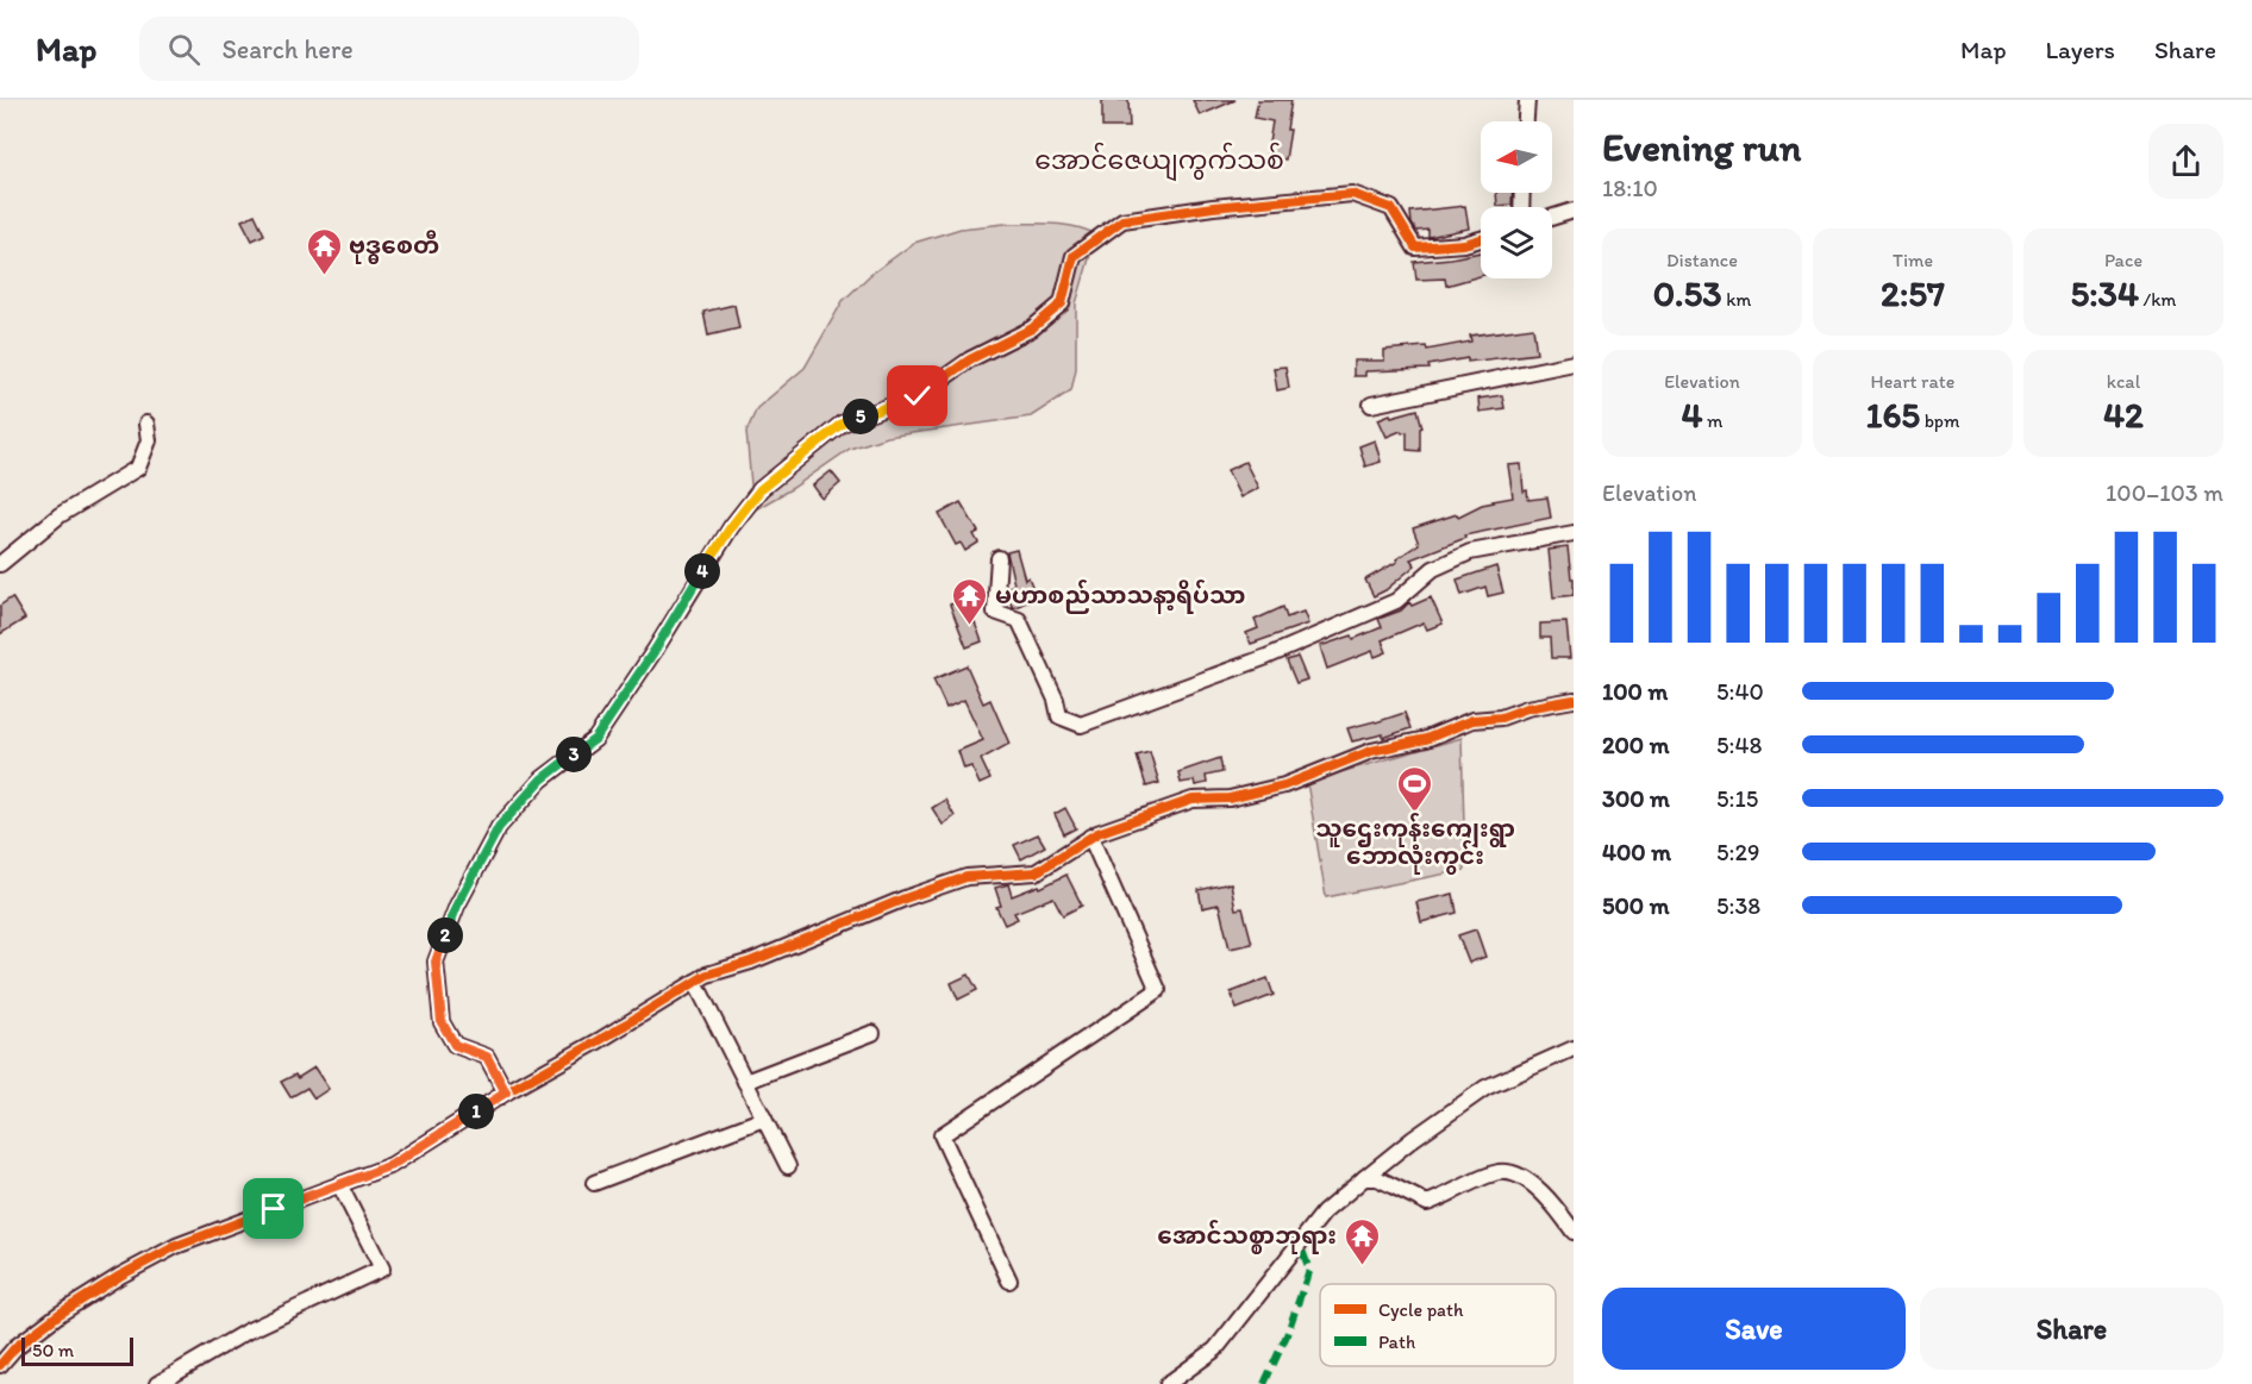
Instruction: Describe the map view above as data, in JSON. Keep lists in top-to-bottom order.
{
  "districts": ["အောင်ဇေယျကွက်သစ်"],
  "places": {
    "temple": ["ဗုဒ္ဓစေတီ", "မဟာစည်သာသနာ့ရိပ်သာ", "အောင်သစ္စာဘုရား"],
    "sports": ["သူဌေးကုန်းကျေးရွာ ဘောလုံးကွင်း"]
  },
  "legend": ["Cycle path", "Path"],
  "scale_bar": "50 m",
  "north": "left",
  "page": {
    "header": "Map",
    "search": "Search here",
    "nav": ["Map", "Layers", "Share"],
    "heading": ["Evening run", "18:10"],
    "stats": [
      ["Distance", "0.53 km"],
      ["Time", "2:57"],
      ["Pace", "5:34 /km"],
      ["Elevation", "4 m"],
      ["Heart rate", "165 bpm"],
      ["kcal", "42"]
    ],
    "pins": [
      "5",
      "4",
      "3",
      "2",
      "1"
    ],
    "chart": ["Elevation", "100–103 m"],
    "list": [
      {
        "name": "100 m",
        "note": "5:40"
      },
      {
        "name": "200 m",
        "note": "5:48"
      },
      {
        "name": "300 m",
        "note": "5:15"
      },
      {
        "name": "400 m",
        "note": "5:29"
      },
      {
        "name": "500 m",
        "note": "5:38"
      }
    ],
    "buttons": ["Save", "Share"],
    "scale": "50 m"
  }
}
